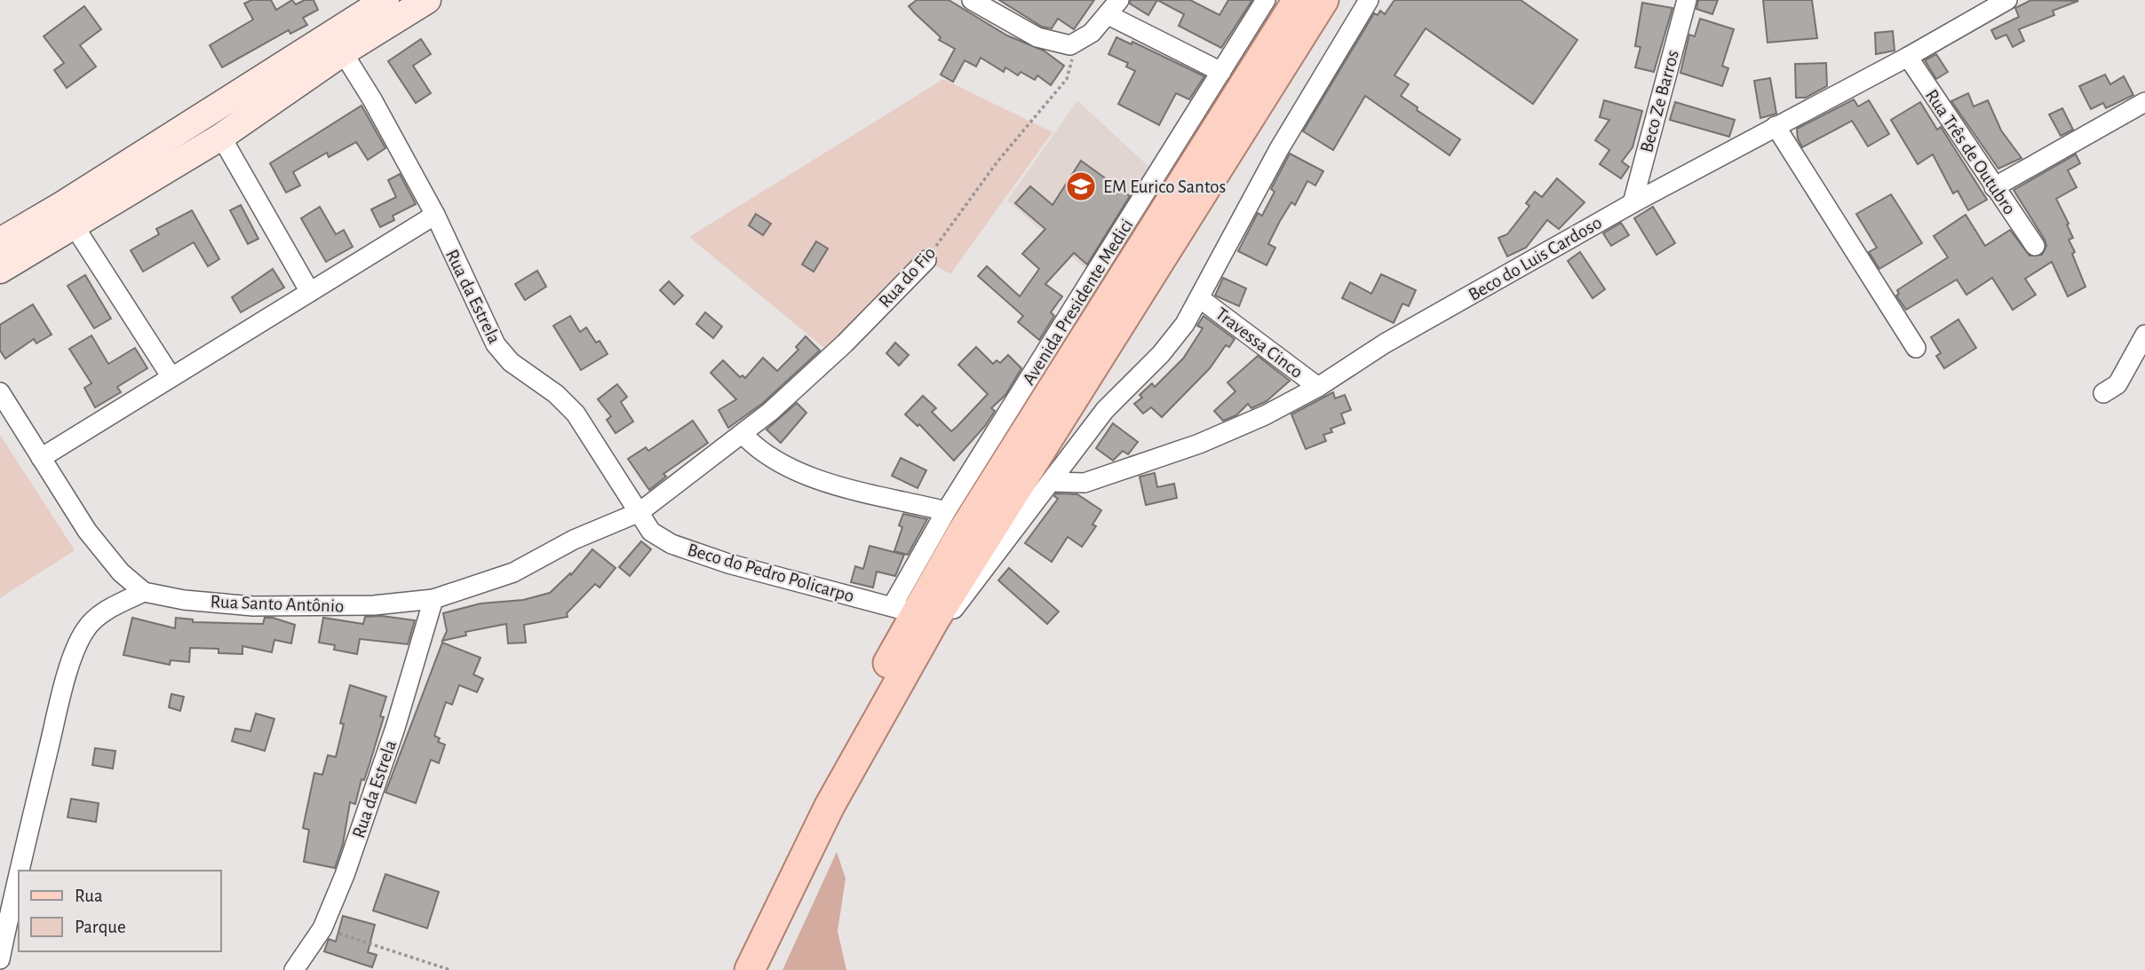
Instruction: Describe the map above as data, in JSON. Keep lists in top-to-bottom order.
{
  "streets": {
    "street": [
      "Beco Ze Barros",
      "Rua Três de Outubro",
      "Beco do Luis Cardoso",
      "Rua do Fio",
      "Rua da Estrela",
      "Avenida Presidente Medici",
      "Travessa Cinco",
      "Beco do Pedro Policarpo",
      "Rua Santo Antônio"
    ]
  },
  "crossings": [
    ["Beco Ze Barros", "Beco do Luis Cardoso"],
    ["Rua Três de Outubro", "Beco do Luis Cardoso"],
    ["Beco do Luis Cardoso", "Travessa Cinco"],
    ["Rua do Fio", "Rua da Estrela"],
    ["Rua do Fio", "Beco do Pedro Policarpo"],
    ["Rua do Fio", "Rua Santo Antônio"],
    ["Rua da Estrela", "Beco do Pedro Policarpo"],
    ["Rua da Estrela", "Rua Santo Antônio"],
    ["Avenida Presidente Medici", "Beco do Pedro Policarpo"],
    ["Beco do Pedro Policarpo", "Rua Santo Antônio"]
  ],
  "places": {
    "school or university": ["EM Eurico Santos"]
  },
  "legend": ["Rua", "Parque"]
}
